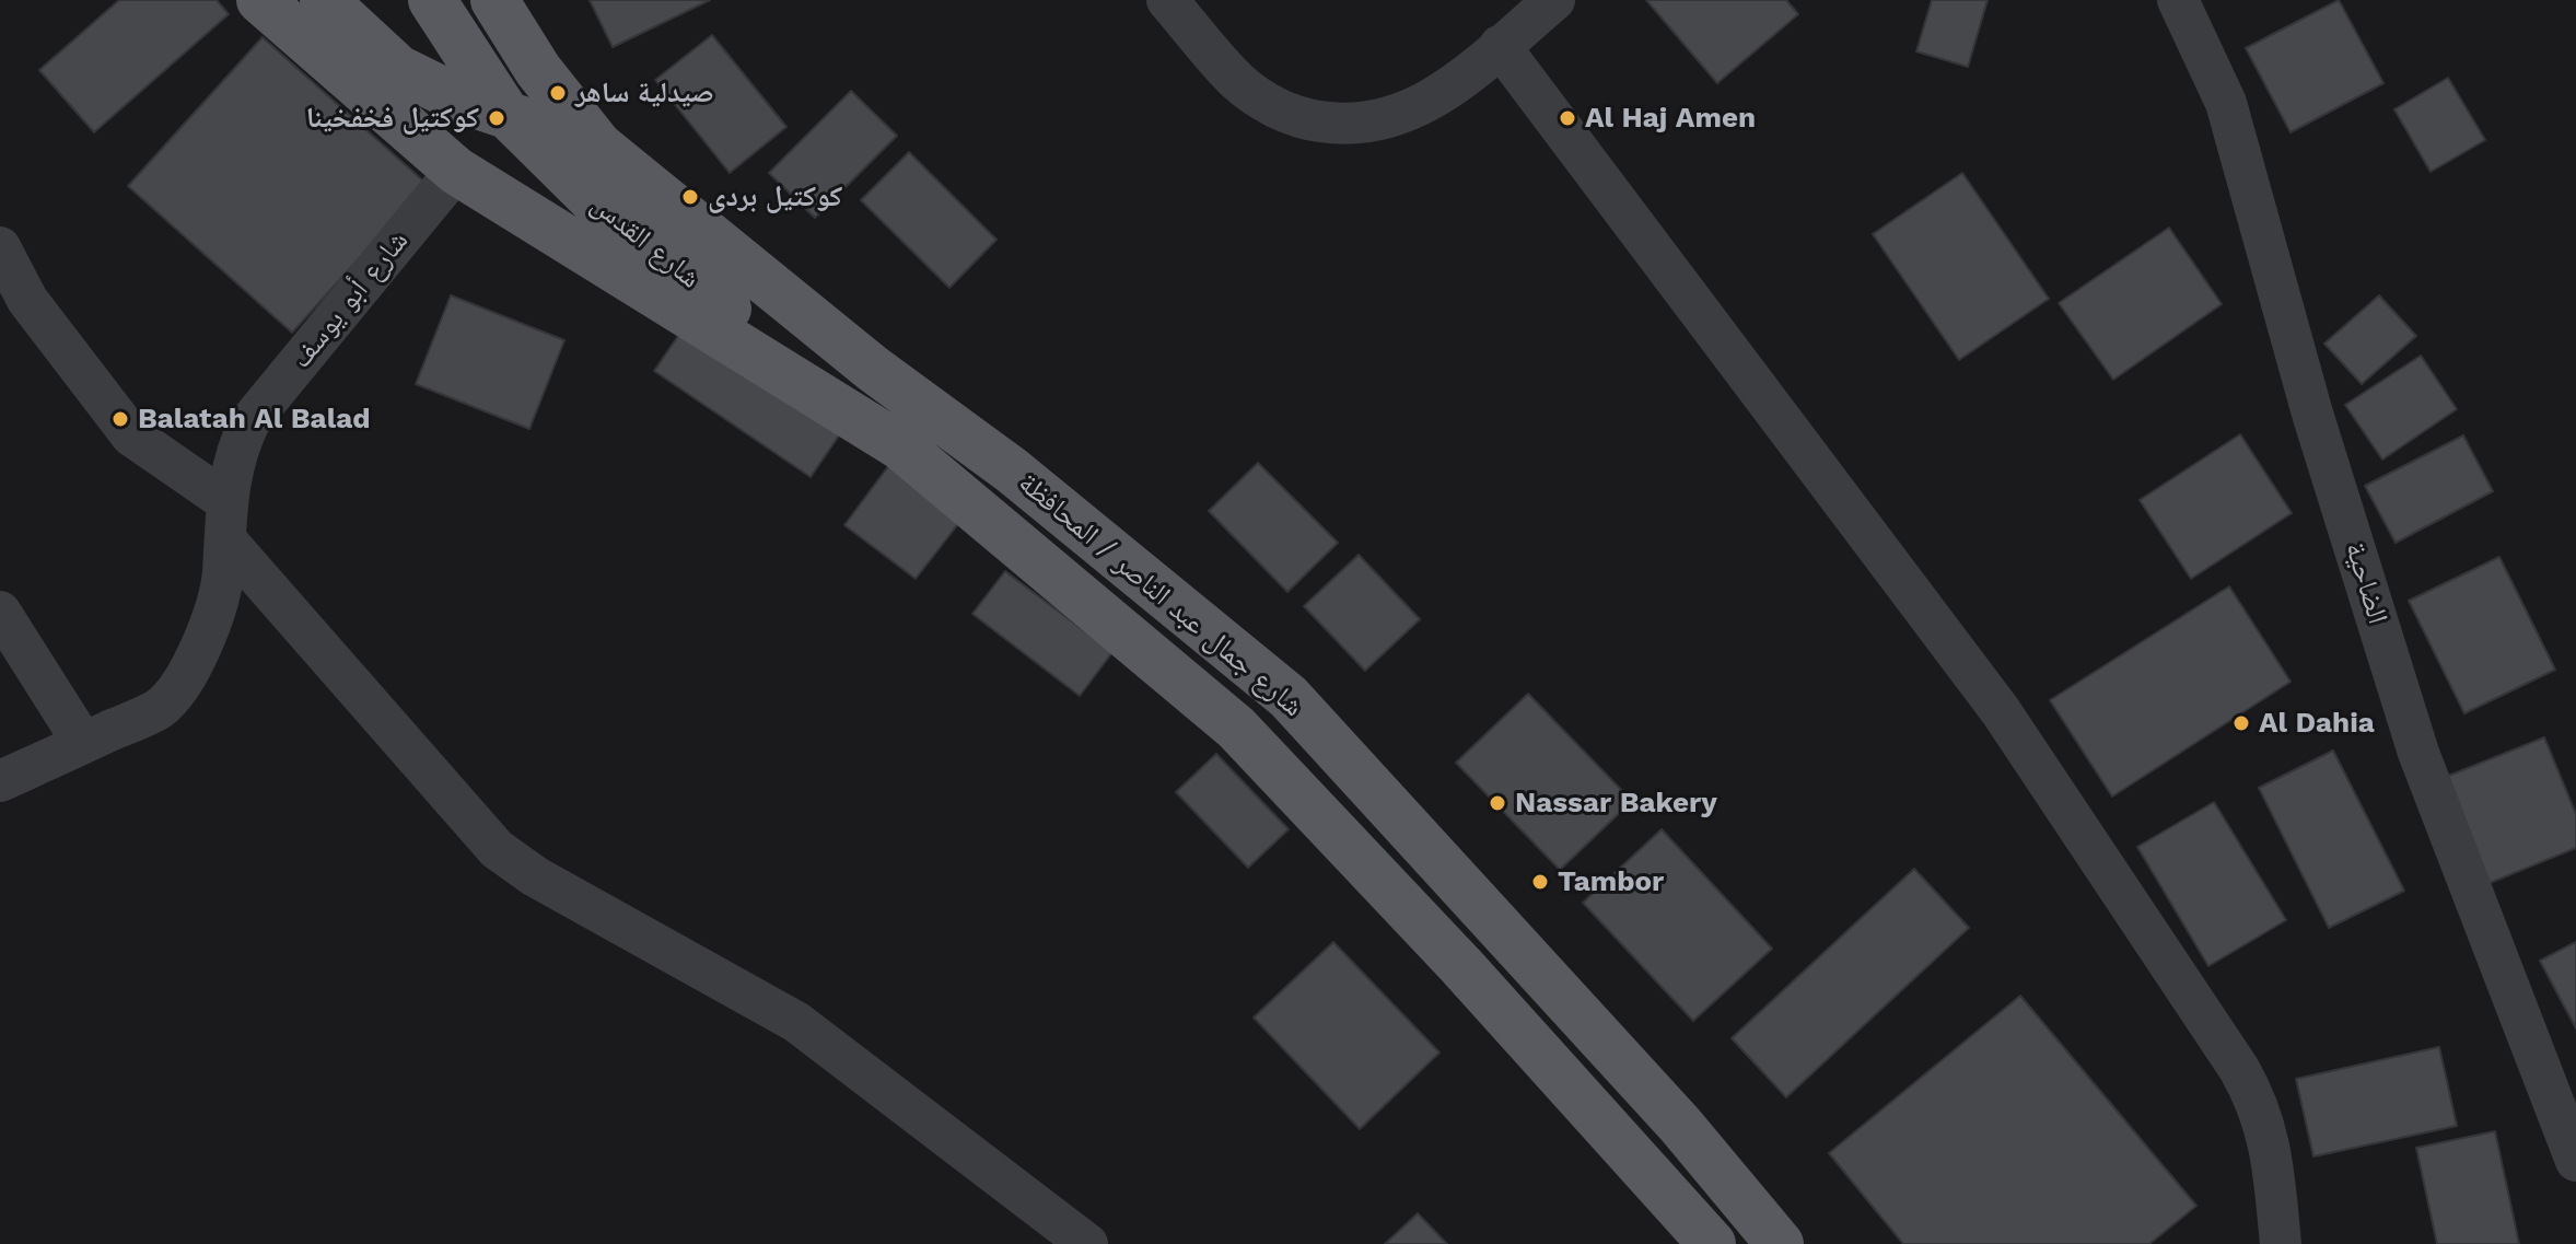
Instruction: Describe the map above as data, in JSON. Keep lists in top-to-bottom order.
{
  "streets": {
    "main road": ["شارع القدس", "شارع جمال عبد الناصر / المحافظة"],
    "street": ["شارع أبو يوسف", "الضاحية"]
  },
  "crossings": [
    ["شارع القدس", "شارع جمال عبد الناصر / المحافظة"],
    ["شارع أبو يوسف", "شارع جمال عبد الناصر / المحافظة"]
  ],
  "places": [
    "صيدلية ساهر",
    "كوكتيل فخفخينا",
    "Al Haj Amen",
    "كوكتيل بردى",
    "Balatah Al Balad",
    "Al Dahia",
    "Nassar Bakery",
    "Tambor"
  ]
}
